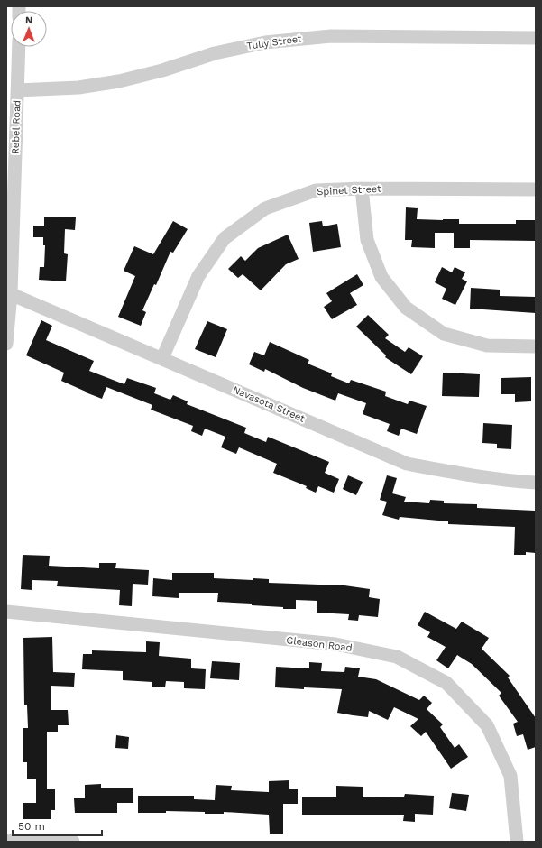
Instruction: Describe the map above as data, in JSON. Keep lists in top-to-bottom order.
{
  "streets": {
    "street": [
      "Tully Street",
      "Rebel Road",
      "Spinet Street",
      "Navasota Street",
      "Gleason Road"
    ]
  },
  "crossings": [
    ["Tully Street", "Rebel Road"],
    ["Rebel Road", "Navasota Street"],
    ["Spinet Street", "Navasota Street"]
  ],
  "scale_bar": "50 m",
  "north": "top"
}
